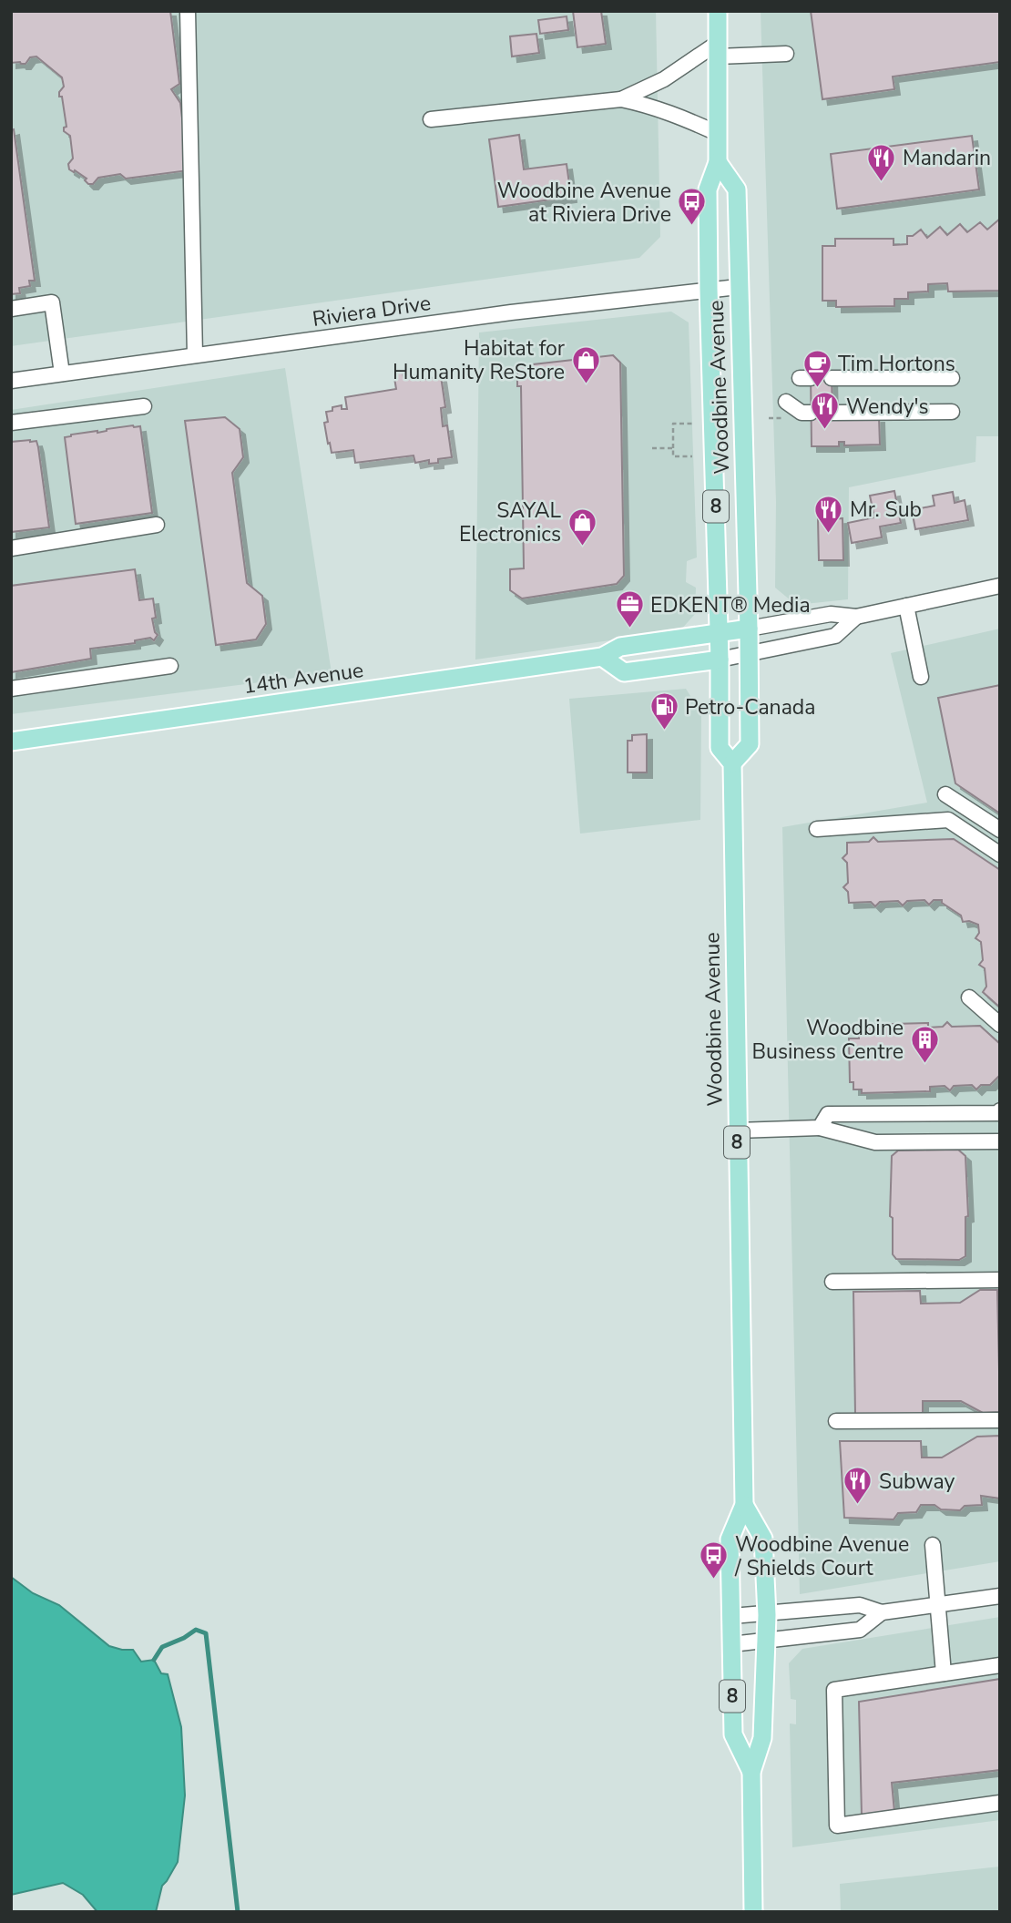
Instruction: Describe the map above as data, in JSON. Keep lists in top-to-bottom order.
{
  "streets": {
    "main road": ["Woodbine Avenue", "8", "14th Avenue"],
    "street": ["Riviera Drive"]
  },
  "crossings": [
    ["Riviera Drive", "Woodbine Avenue"],
    ["Woodbine Avenue", "14th Avenue"]
  ],
  "places": {
    "restaurant": [
      "Mandarin",
      "Wendy's",
      "Mr. Sub",
      "Subway"
    ],
    "bus stop": ["Woodbine Avenue at Riviera Drive", "Woodbine Avenue / Shields Court"],
    "shop": ["Habitat for Humanity ReStore", "SAYAL Electronics"],
    "cafe": ["Tim Hortons"],
    "office": ["EDKENT® Media"],
    "fuel station": ["Petro-Canada"],
    "building": ["Woodbine Business Centre"]
  }
}
